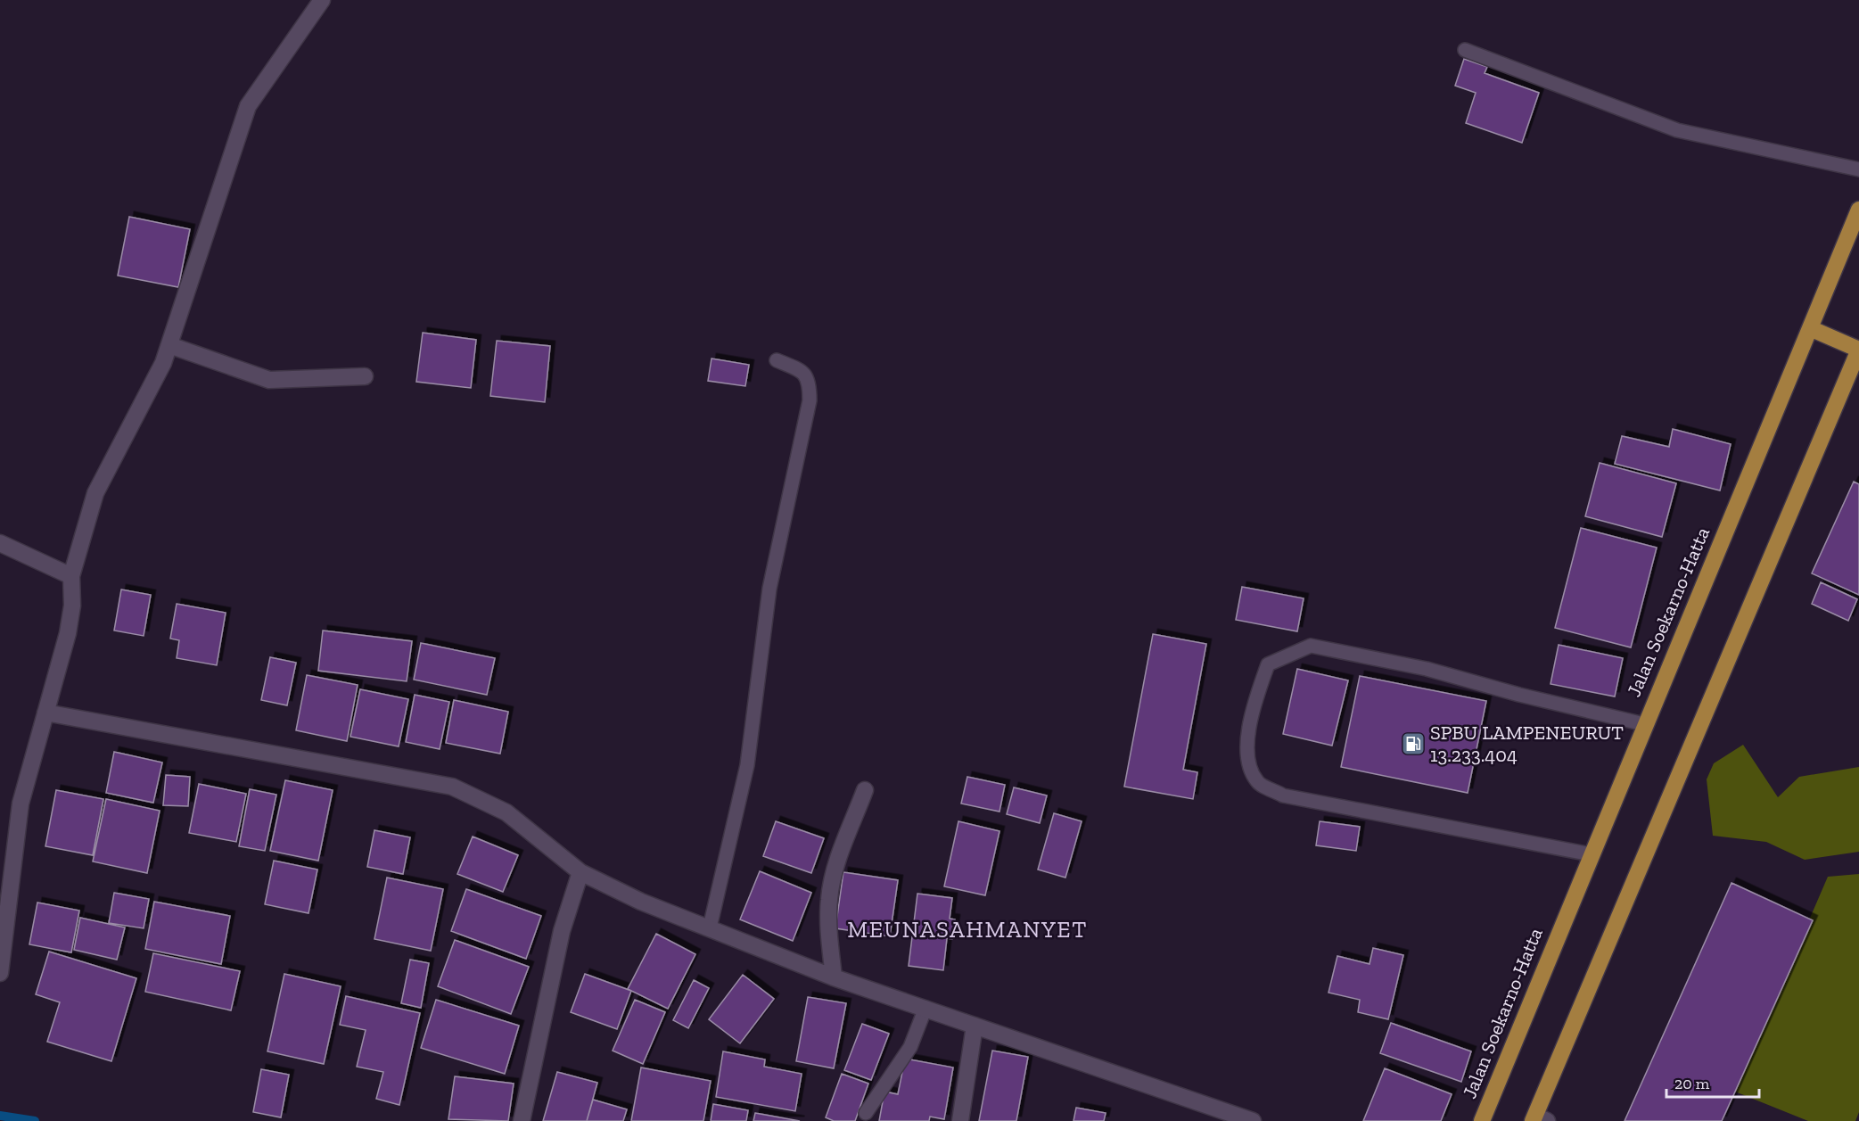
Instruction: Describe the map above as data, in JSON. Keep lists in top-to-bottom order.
{
  "streets": {
    "highway": ["Jalan Soekarno-Hatta"]
  },
  "districts": ["MEUNASAHMANYET"],
  "places": {
    "fuel station": ["SPBU LAMPENEURUT 13.233.404"]
  },
  "scale_bar": "20 m"
}
